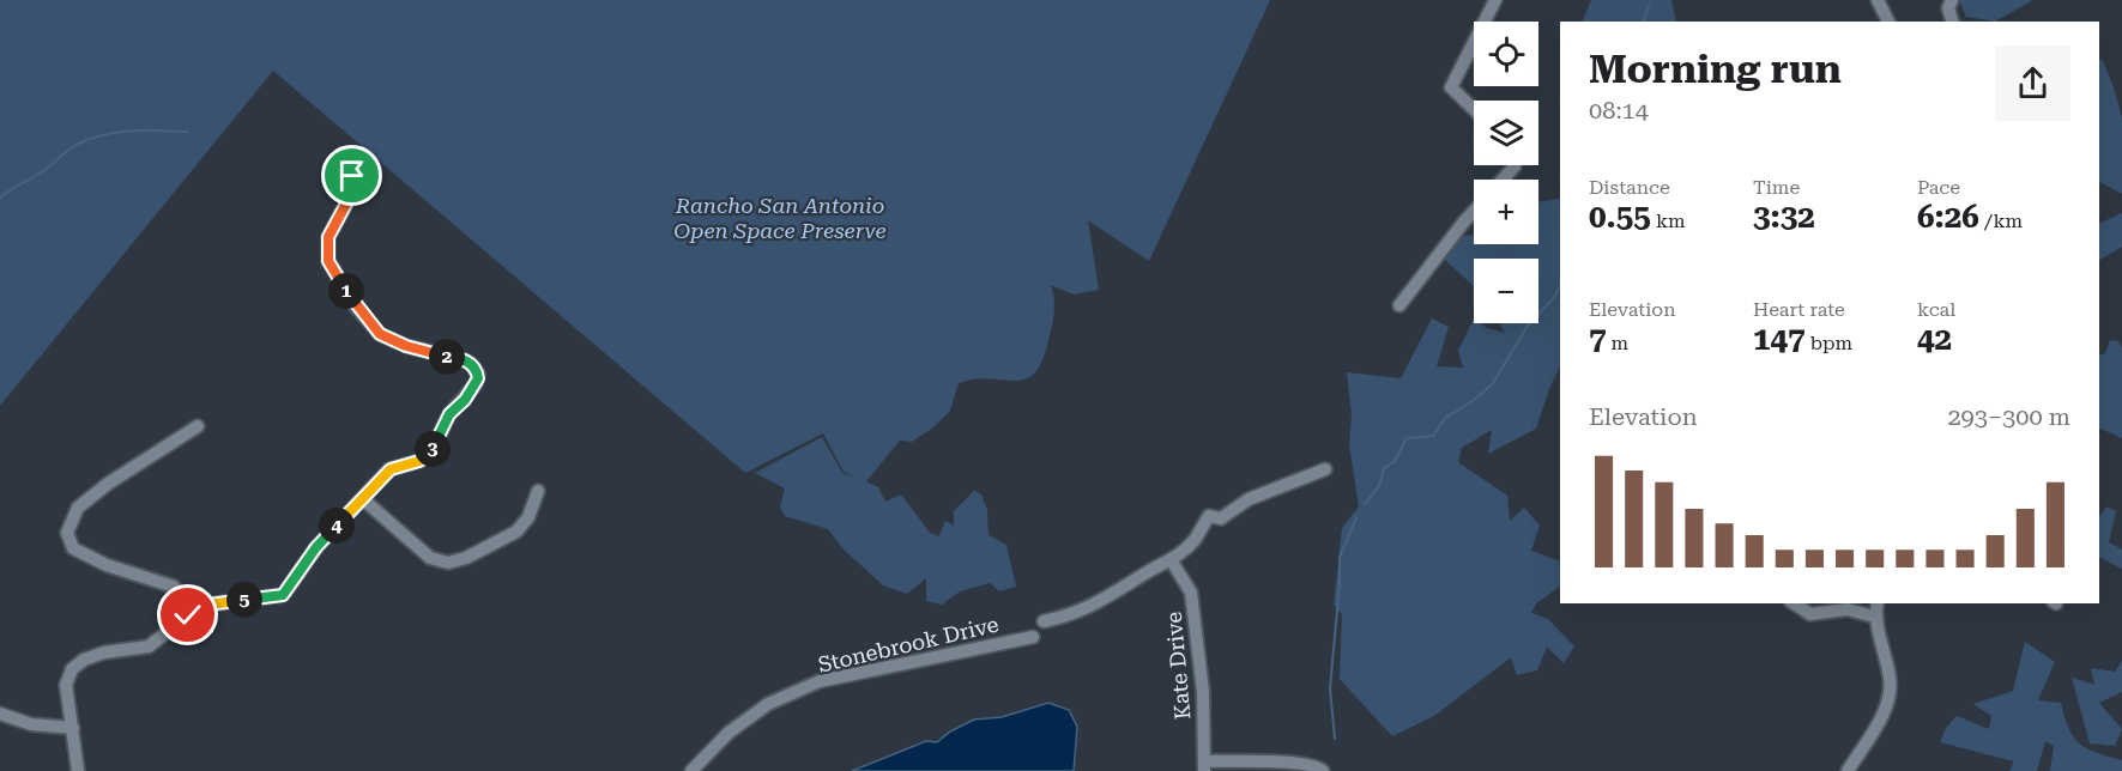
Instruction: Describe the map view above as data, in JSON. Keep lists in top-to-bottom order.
{
  "streets": {
    "street": ["Stonebrook Drive", "Kate Drive"]
  },
  "parks": ["Rancho San Antonio Open Space Preserve"],
  "page": {
    "map_buttons": ["+", "−"],
    "heading": ["Morning run", "08:14"],
    "stats": [
      ["Distance", "0.55 km"],
      ["Time", "3:32"],
      ["Pace", "6:26 /km"],
      ["Elevation", "7 m"],
      ["Heart rate", "147 bpm"],
      ["kcal", "42"]
    ],
    "pins": [
      "1",
      "2",
      "3",
      "4",
      "5"
    ],
    "chart": ["Elevation", "293–300 m"]
  }
}
